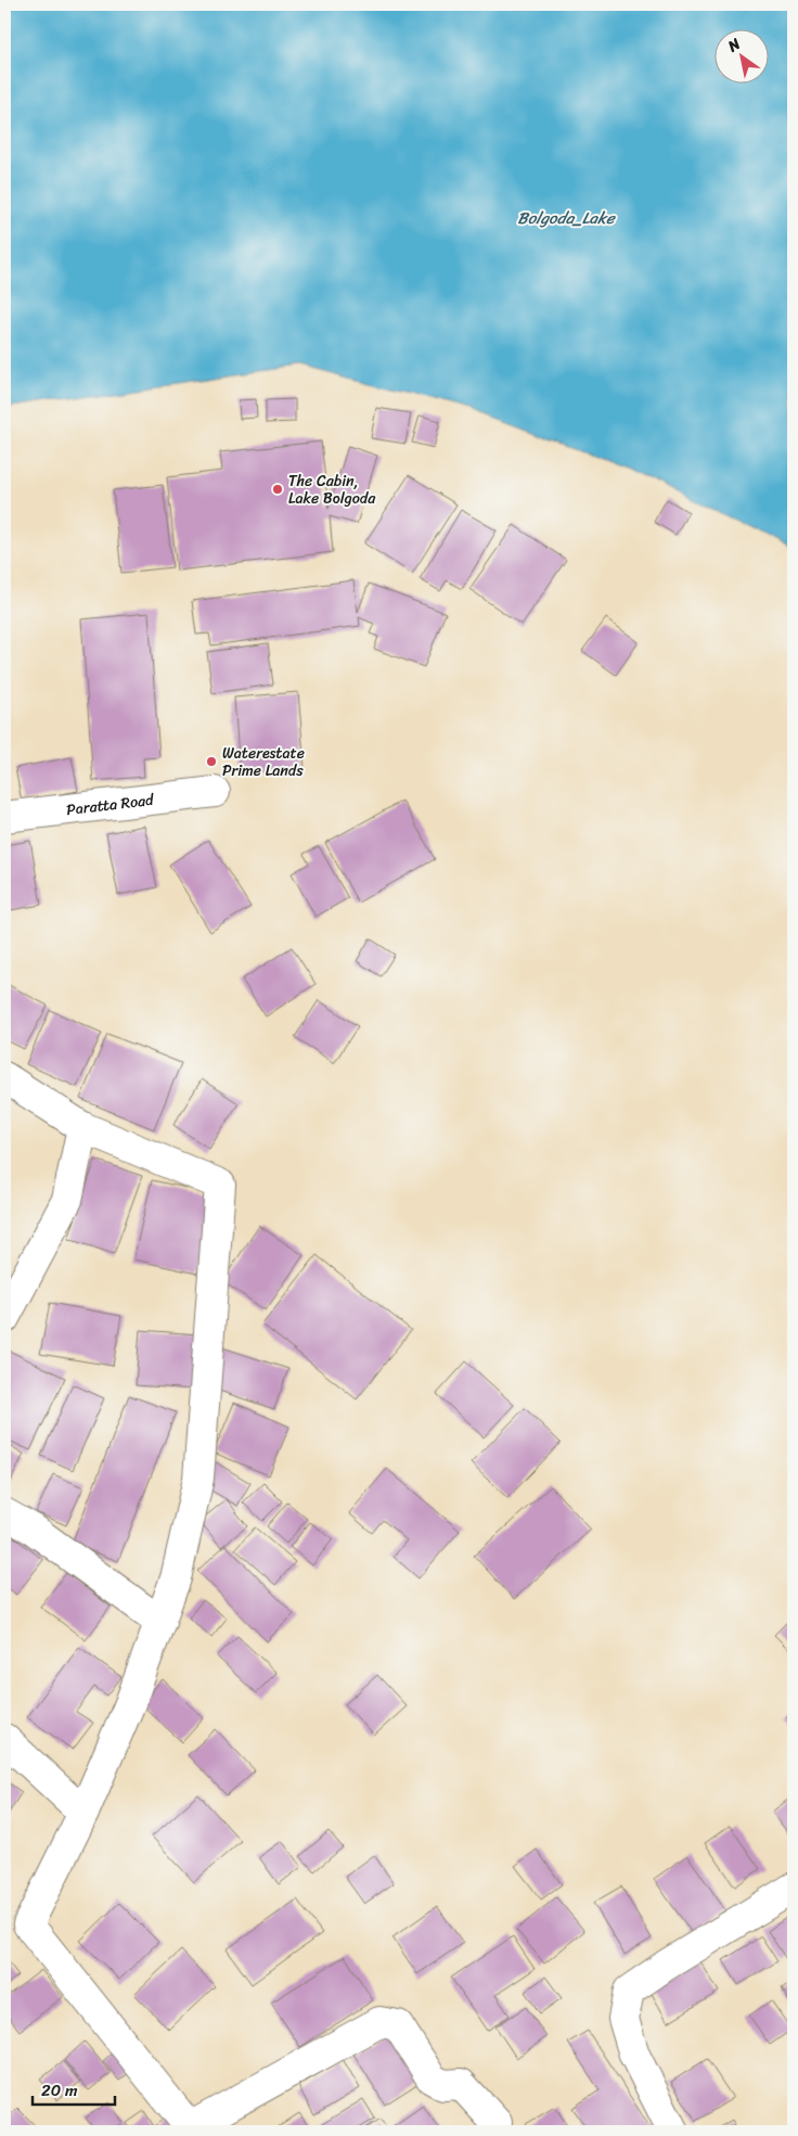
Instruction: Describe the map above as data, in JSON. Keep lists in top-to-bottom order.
{
  "streets": {
    "street": ["Paratta Road"]
  },
  "water": ["Bolgoda_Lake"],
  "places": ["The Cabin, Lake Bolgoda", "Waterestate Prime Lands"],
  "scale_bar": "20 m",
  "north": "top left"
}
